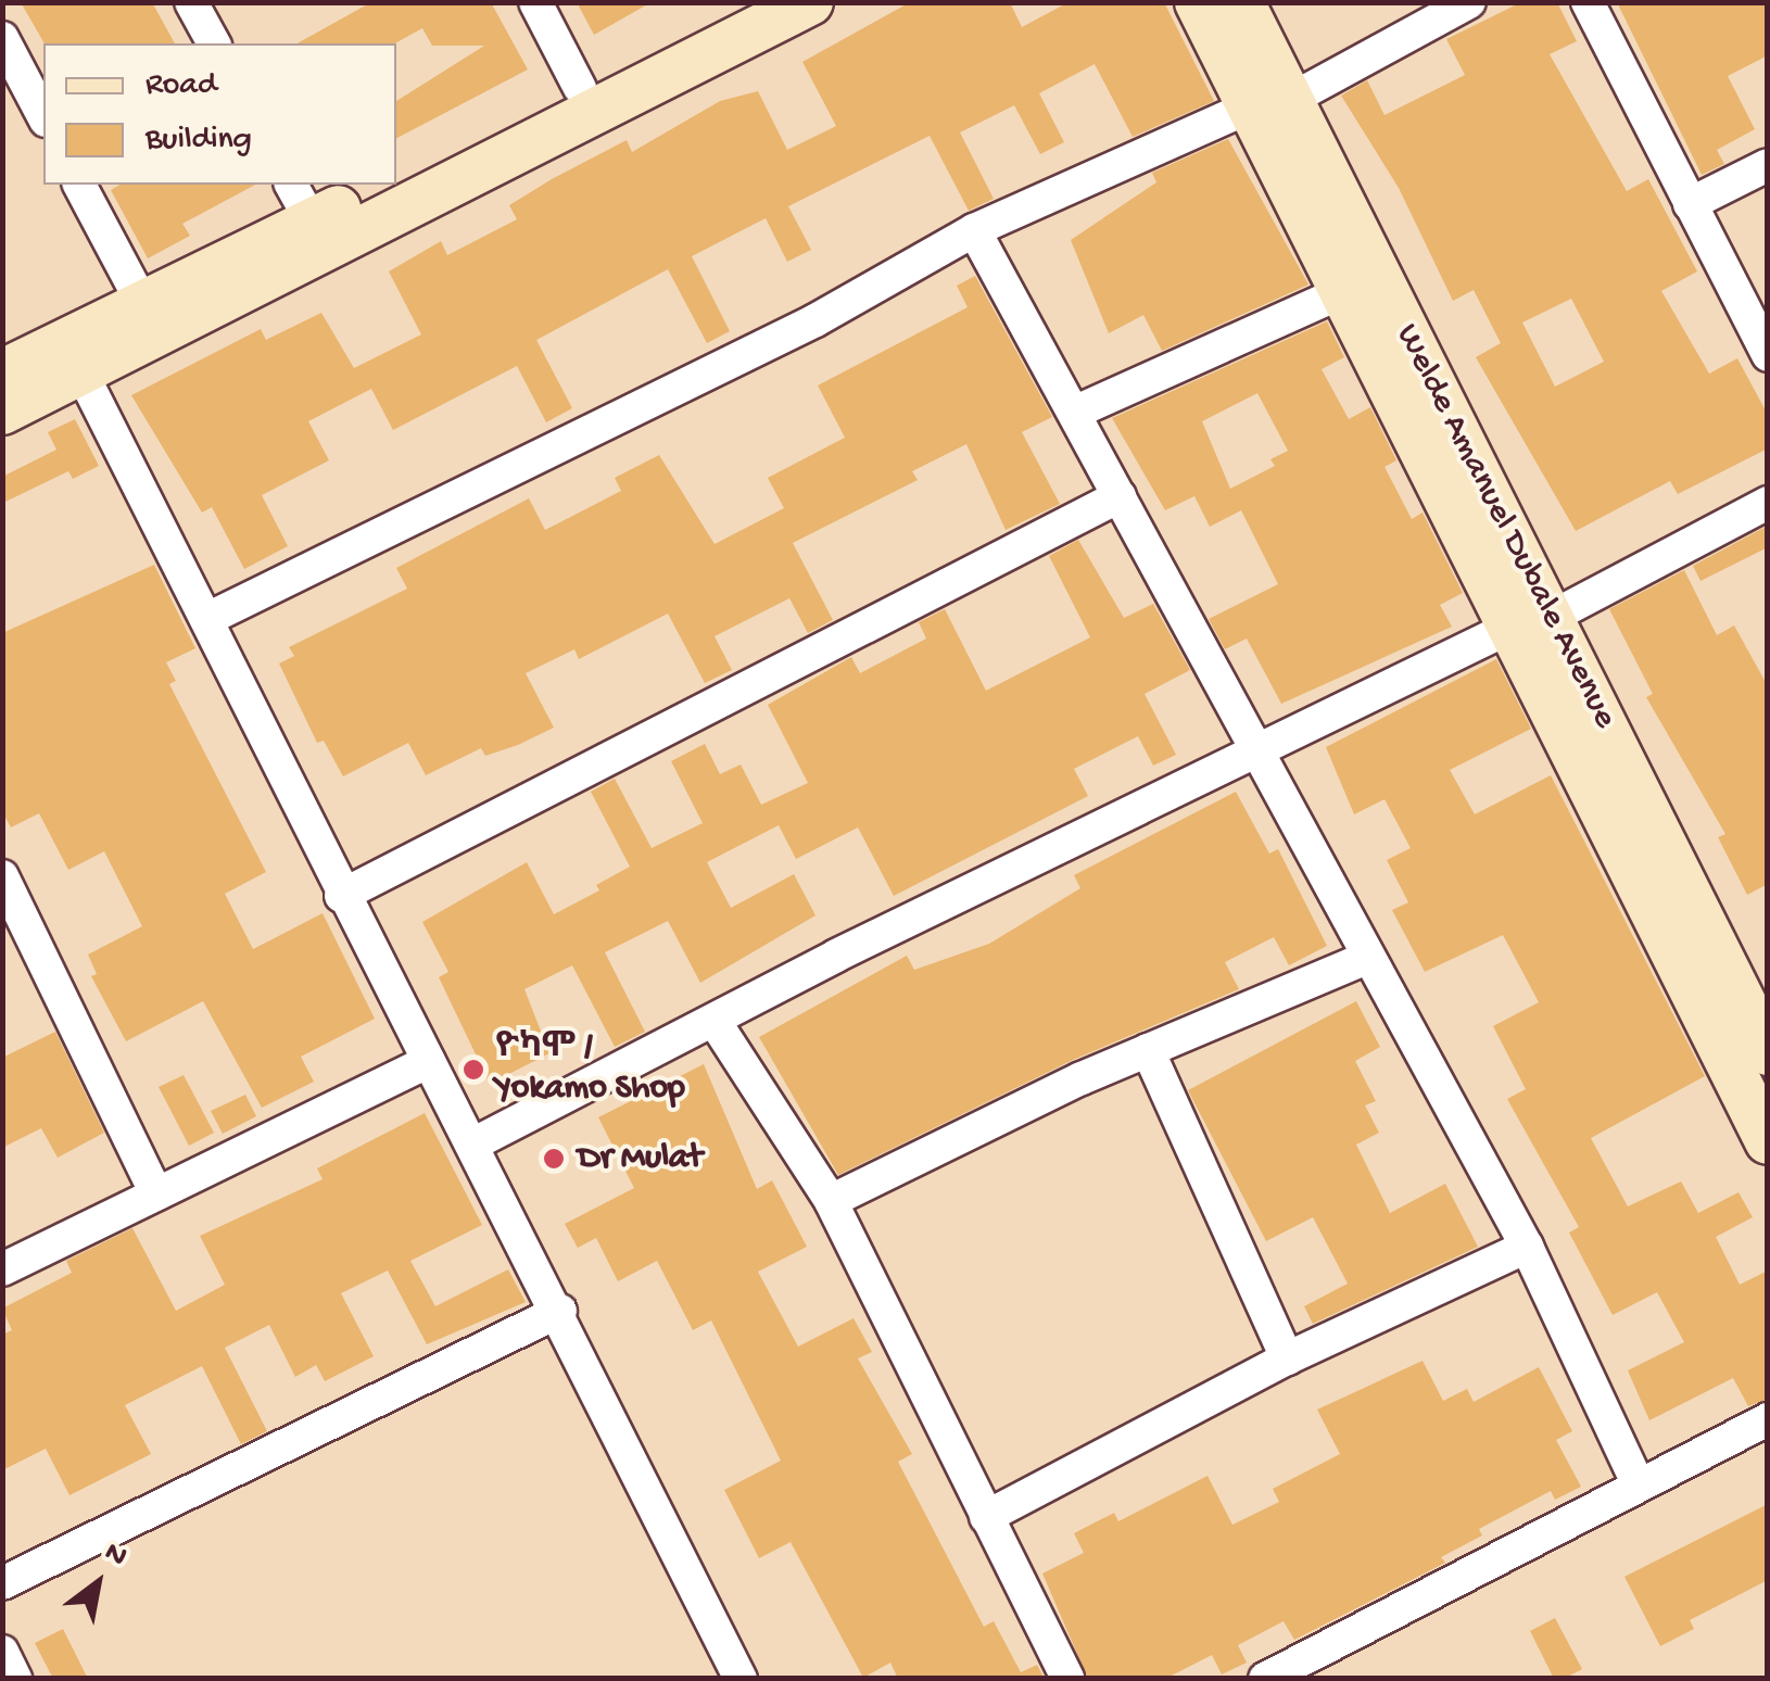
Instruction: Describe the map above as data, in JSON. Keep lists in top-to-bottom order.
{
  "streets": {
    "main road": ["Welde Amanuel Dubale Avenue"]
  },
  "places": ["ዮካሞ / Yokamo Shop", "Dr Mulat"],
  "legend": ["Road", "Building"],
  "north": "top right"
}
